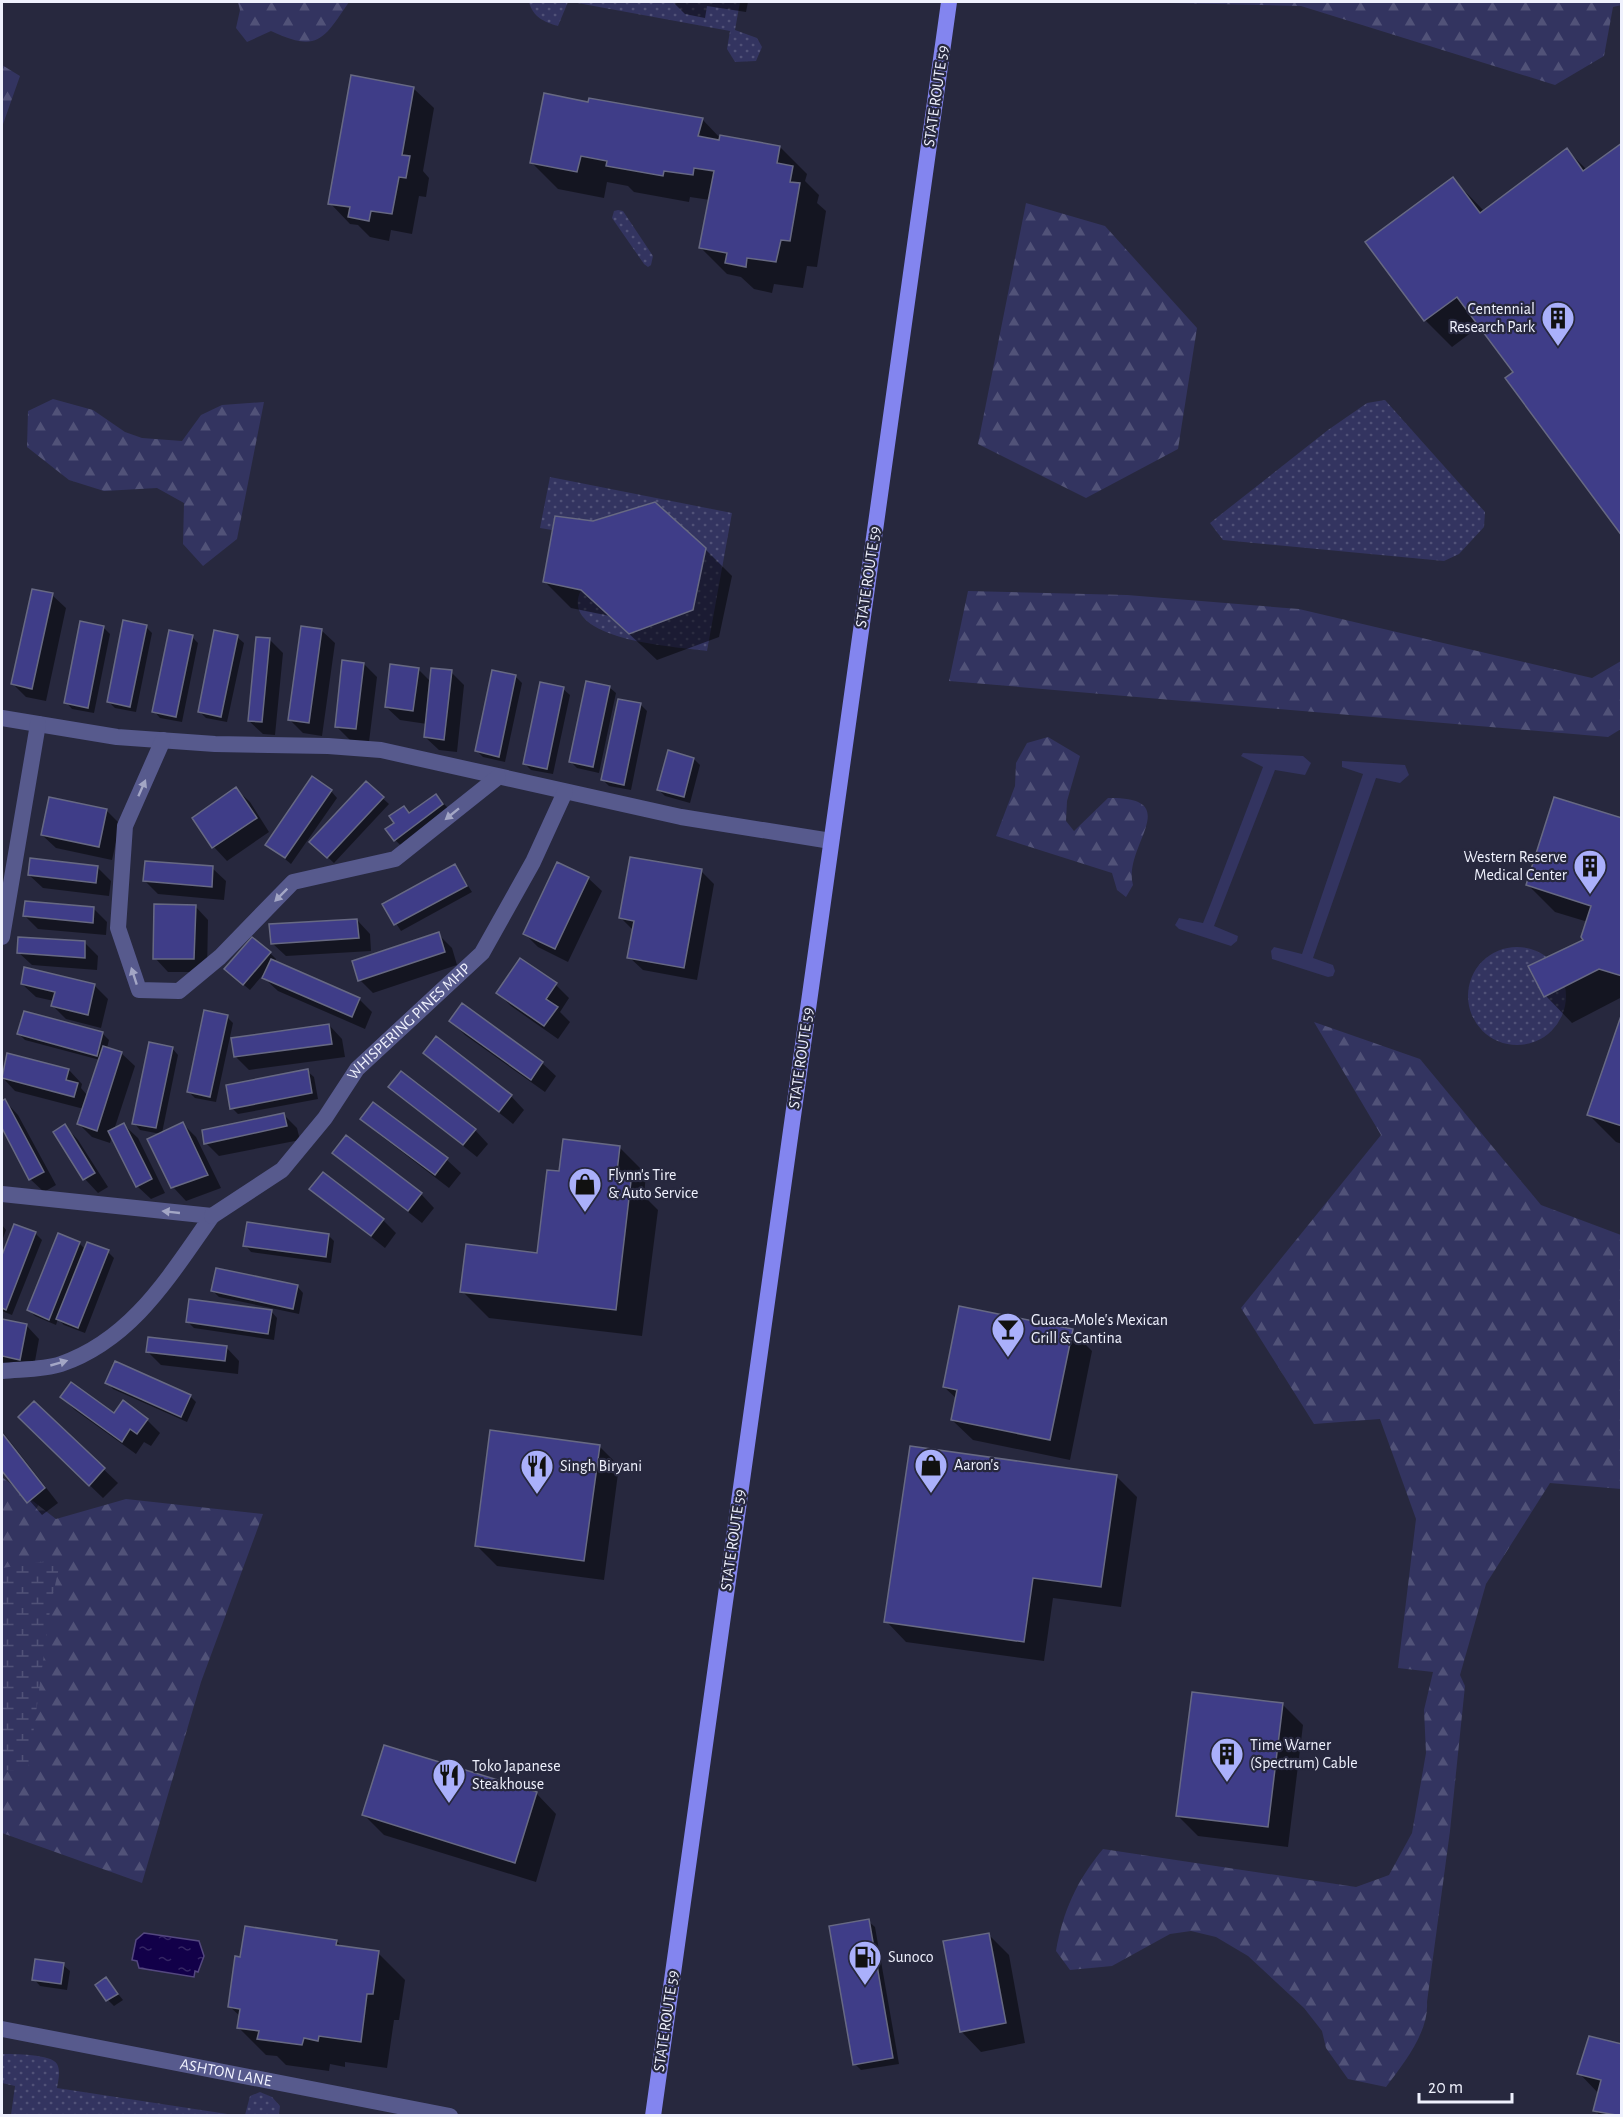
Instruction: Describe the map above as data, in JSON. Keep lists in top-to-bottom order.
{
  "streets": {
    "main road": ["STATE ROUTE 59"],
    "street": ["WHISPERING PINES MHP", "ASHTON LANE"]
  },
  "places": {
    "building": ["Centennial Research Park", "Western Reserve Medical Center", "Time Warner (Spectrum) Cable"],
    "shop": ["Flynn's Tire & Auto Service", "Aaron's"],
    "bar": ["Guaca-Mole's Mexican Grill & Cantina"],
    "restaurant": ["Singh Biryani", "Toko Japanese Steakhouse"],
    "fuel station": ["Sunoco"]
  },
  "scale_bar": "20 m"
}
